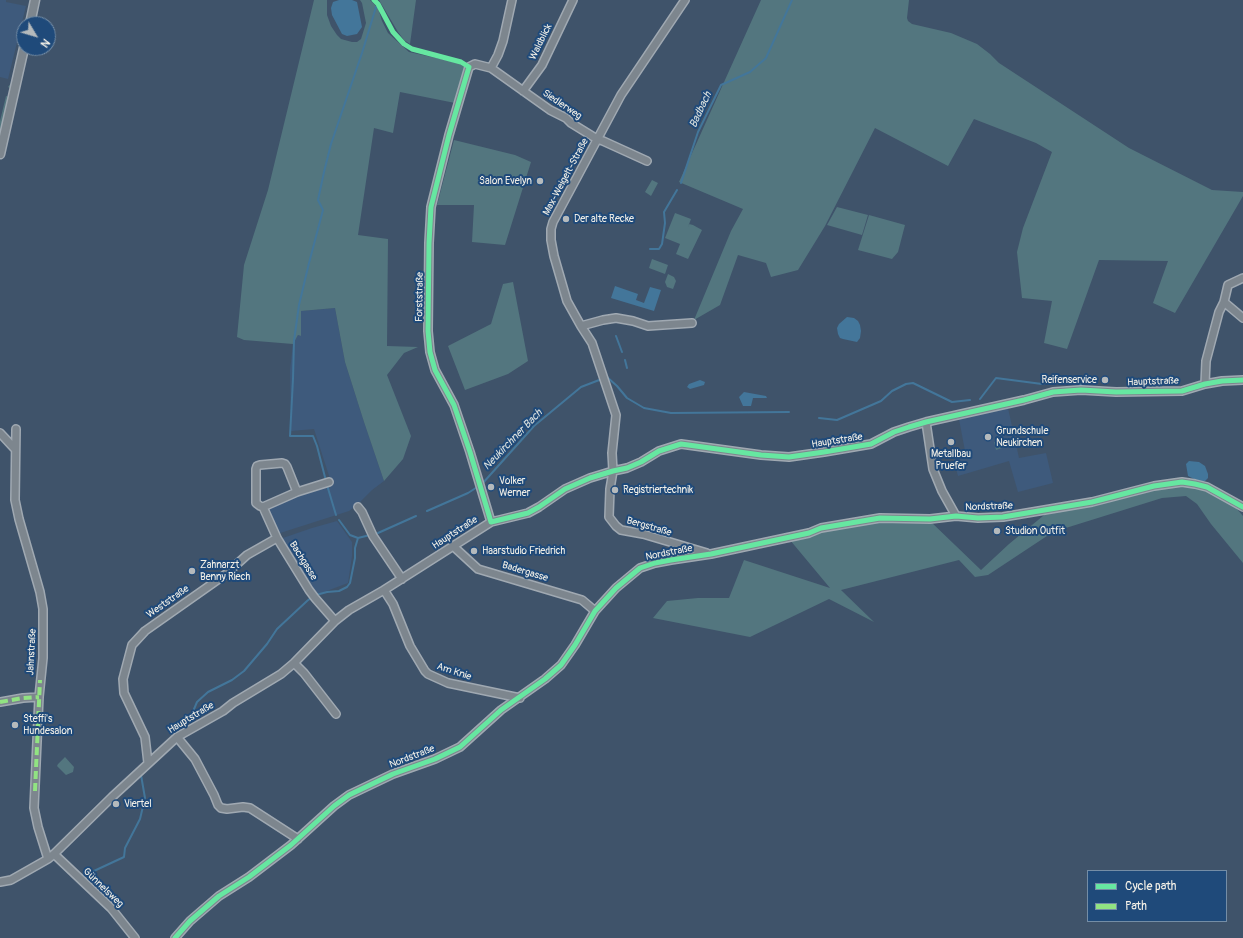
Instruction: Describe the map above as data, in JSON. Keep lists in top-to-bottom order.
{
  "streets": {
    "street": [
      "Waldblick",
      "Siedlerweg",
      "Max-Weigelt-Straße",
      "Forststraße",
      "Hauptstraße",
      "Nordstraße",
      "Bergstraße",
      "Bachgasse",
      "Badergasse",
      "Weststraße",
      "Jahnstraße",
      "Am Knie",
      "Günnelsweg"
    ]
  },
  "crossings": [
    ["Waldblick", "Siedlerweg"],
    ["Siedlerweg", "Max-Weigelt-Straße"],
    ["Siedlerweg", "Forststraße"],
    ["Max-Weigelt-Straße", "Hauptstraße"],
    ["Max-Weigelt-Straße", "Bergstraße"],
    ["Forststraße", "Hauptstraße"],
    ["Hauptstraße", "Bergstraße"],
    ["Hauptstraße", "Bachgasse"],
    ["Hauptstraße", "Badergasse"],
    ["Hauptstraße", "Weststraße"],
    ["Hauptstraße", "Jahnstraße"],
    ["Hauptstraße", "Am Knie"],
    ["Hauptstraße", "Günnelsweg"],
    ["Nordstraße", "Bergstraße"],
    ["Nordstraße", "Badergasse"],
    ["Nordstraße", "Am Knie"],
    ["Bachgasse", "Weststraße"],
    ["Jahnstraße", "Günnelsweg"]
  ],
  "water": ["Badbach", "Neukirchner Bach"],
  "places": [
    "Salon Evelyn",
    "Der alte Recke",
    "Reifenservice",
    "Grundschule Neukirchen",
    "Metallbau Pruefer",
    "Volker Werner",
    "Registriertechnik",
    "Studion Outfit",
    "Haarstudio Friedrich",
    "Zahnarzt Benny Riech",
    "Steffi's Hundesalon",
    "Viertel"
  ],
  "legend": ["Cycle path", "Path"],
  "north": "bottom right"
}
